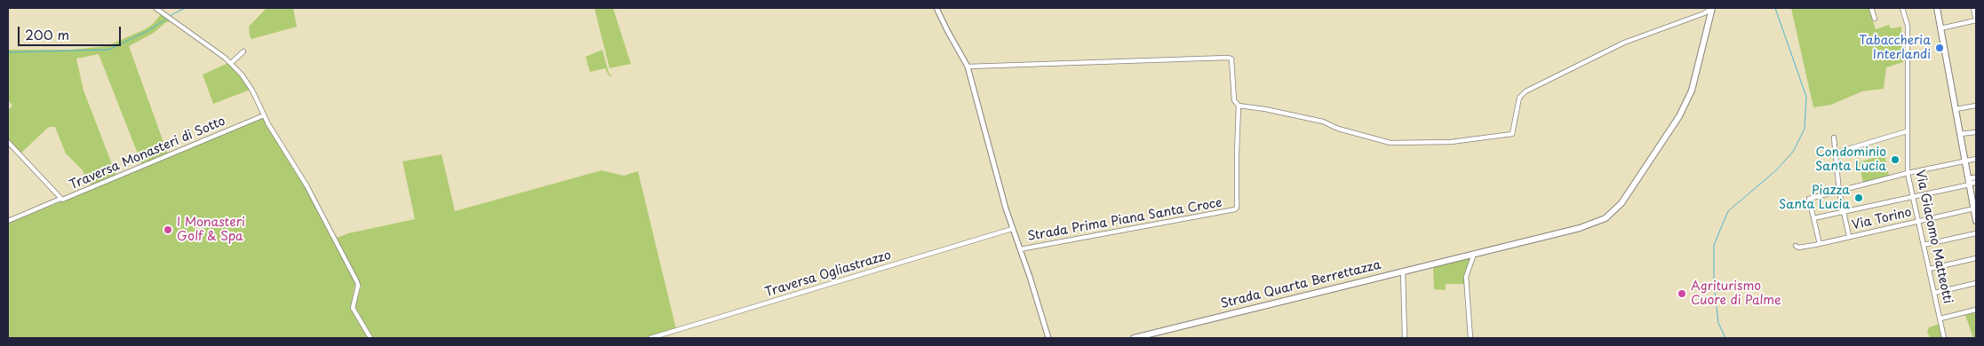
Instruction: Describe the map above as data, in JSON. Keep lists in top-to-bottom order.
{
  "streets": {
    "main road": ["Strada Quarta Berrettazza"],
    "street": [
      "Traversa Monasteri di Sotto",
      "Via Torino",
      "Strada Prima Piana Santa Croce",
      "Via Giacomo Matteotti",
      "Traversa Ogliastrazzo"
    ]
  },
  "crossings": [
    ["Via Torino", "Via Giacomo Matteotti"]
  ],
  "places": [
    "Tabaccheria Interlandi",
    "Condominio Santa Lucia",
    "Piazza Santa Lucia",
    "I Monasteri Golf & Spa",
    "Agriturismo Cuore di Palme"
  ],
  "scale_bar": "200 m"
}
